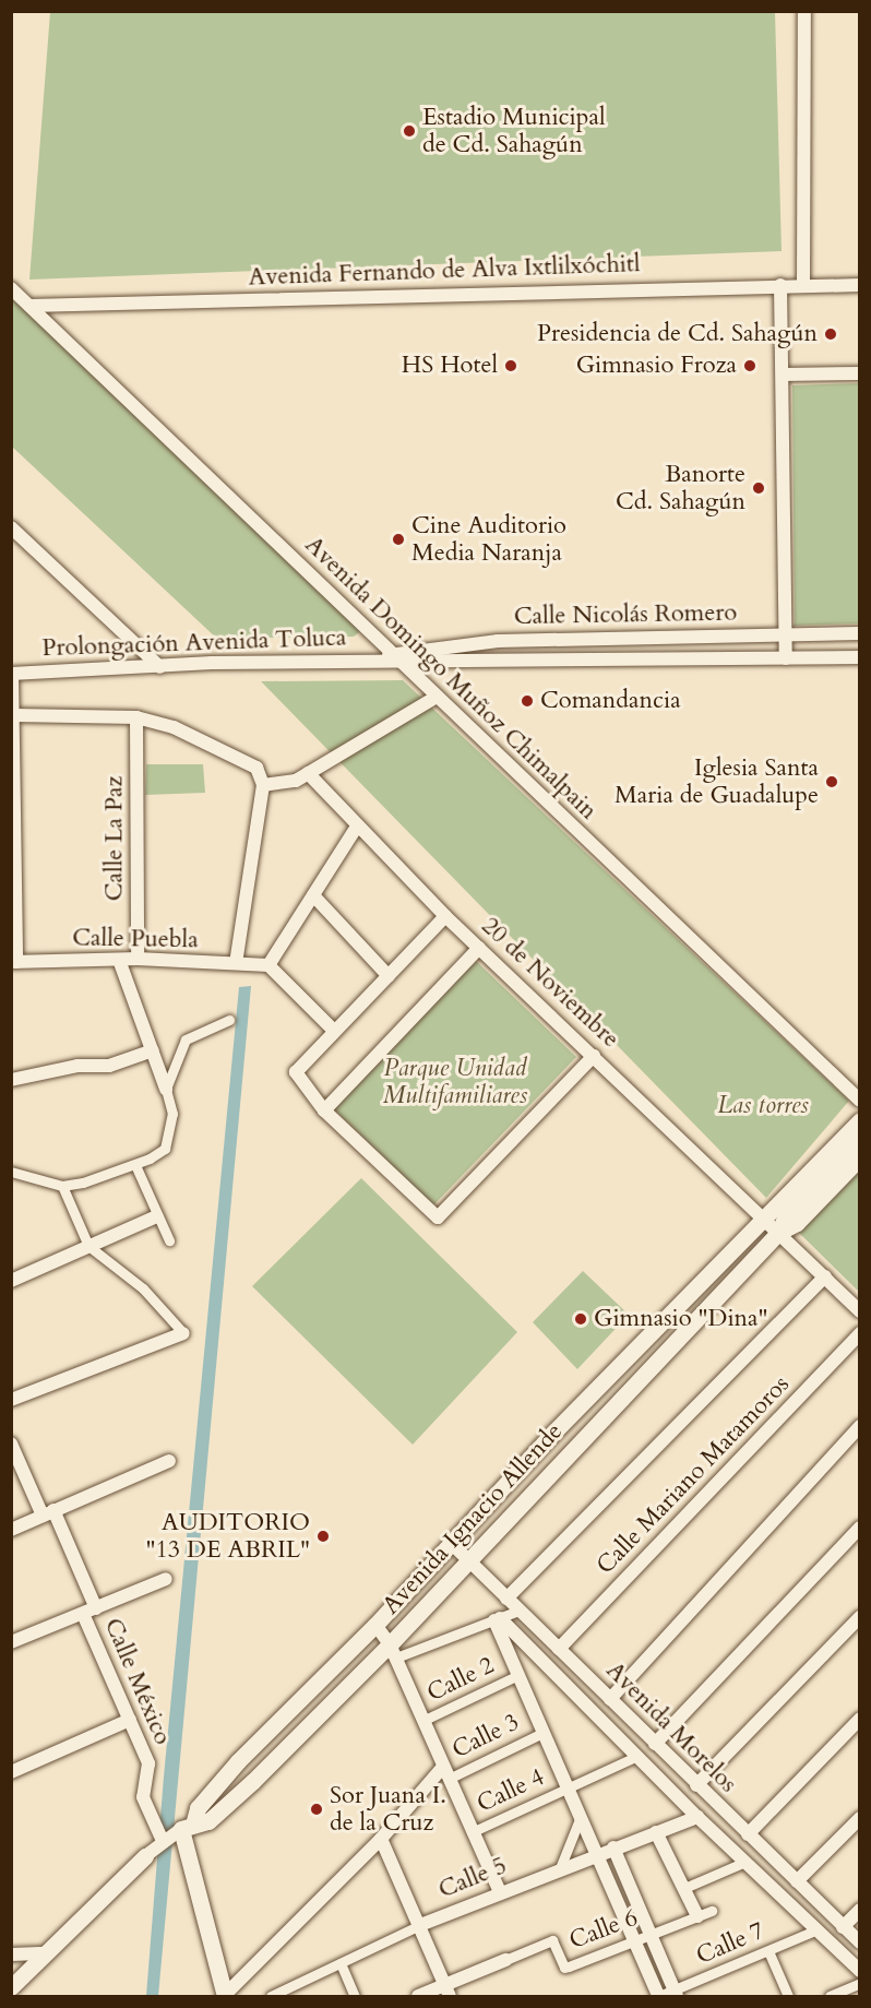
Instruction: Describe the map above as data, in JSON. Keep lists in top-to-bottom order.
{
  "streets": {
    "street": [
      "Avenida Fernando de Alva Ixtlilxóchitl",
      "Calle Nicolás Romero",
      "Prolongación Avenida Toluca",
      "Avenida Domingo Muñoz Chimalpain",
      "Calle La Paz",
      "Calle Puebla",
      "20 de Noviembre",
      "Calle Mariano Matamoros",
      "Avenida Ignacio Allende",
      "Calle 2",
      "Calle México",
      "Avenida Morelos",
      "Calle 3",
      "Calle 4",
      "Calle 5",
      "Calle 6",
      "Calle 7"
    ]
  },
  "crossings": [
    ["Avenida Fernando de Alva Ixtlilxóchitl", "Avenida Domingo Muñoz Chimalpain"],
    ["Calle Nicolás Romero", "Prolongación Avenida Toluca"],
    ["Calle Nicolás Romero", "Avenida Domingo Muñoz Chimalpain"],
    ["Prolongación Avenida Toluca", "Avenida Domingo Muñoz Chimalpain"],
    ["Calle La Paz", "Calle Puebla"],
    ["20 de Noviembre", "Avenida Ignacio Allende"],
    ["Calle Mariano Matamoros", "Avenida Morelos"],
    ["Avenida Ignacio Allende", "Avenida Morelos"],
    ["Avenida Morelos", "Calle 4"],
    ["Avenida Morelos", "Calle 5"],
    ["Avenida Morelos", "Calle 7"]
  ],
  "parks": ["Parque Unidad Multifamiliares", "Las torres"],
  "places": [
    "Estadio Municipal de Cd. Sahagún",
    "Presidencia de Cd. Sahagún",
    "HS Hotel",
    "Gimnasio Froza",
    "Banorte Cd. Sahagún",
    "Cine Auditorio Media Naranja",
    "Comandancia",
    "Iglesia Santa Maria de Guadalupe",
    "Gimnasio \"Dina\"",
    "AUDITORIO \"13 DE ABRIL\"",
    "Sor Juana I. de la Cruz"
  ]
}
